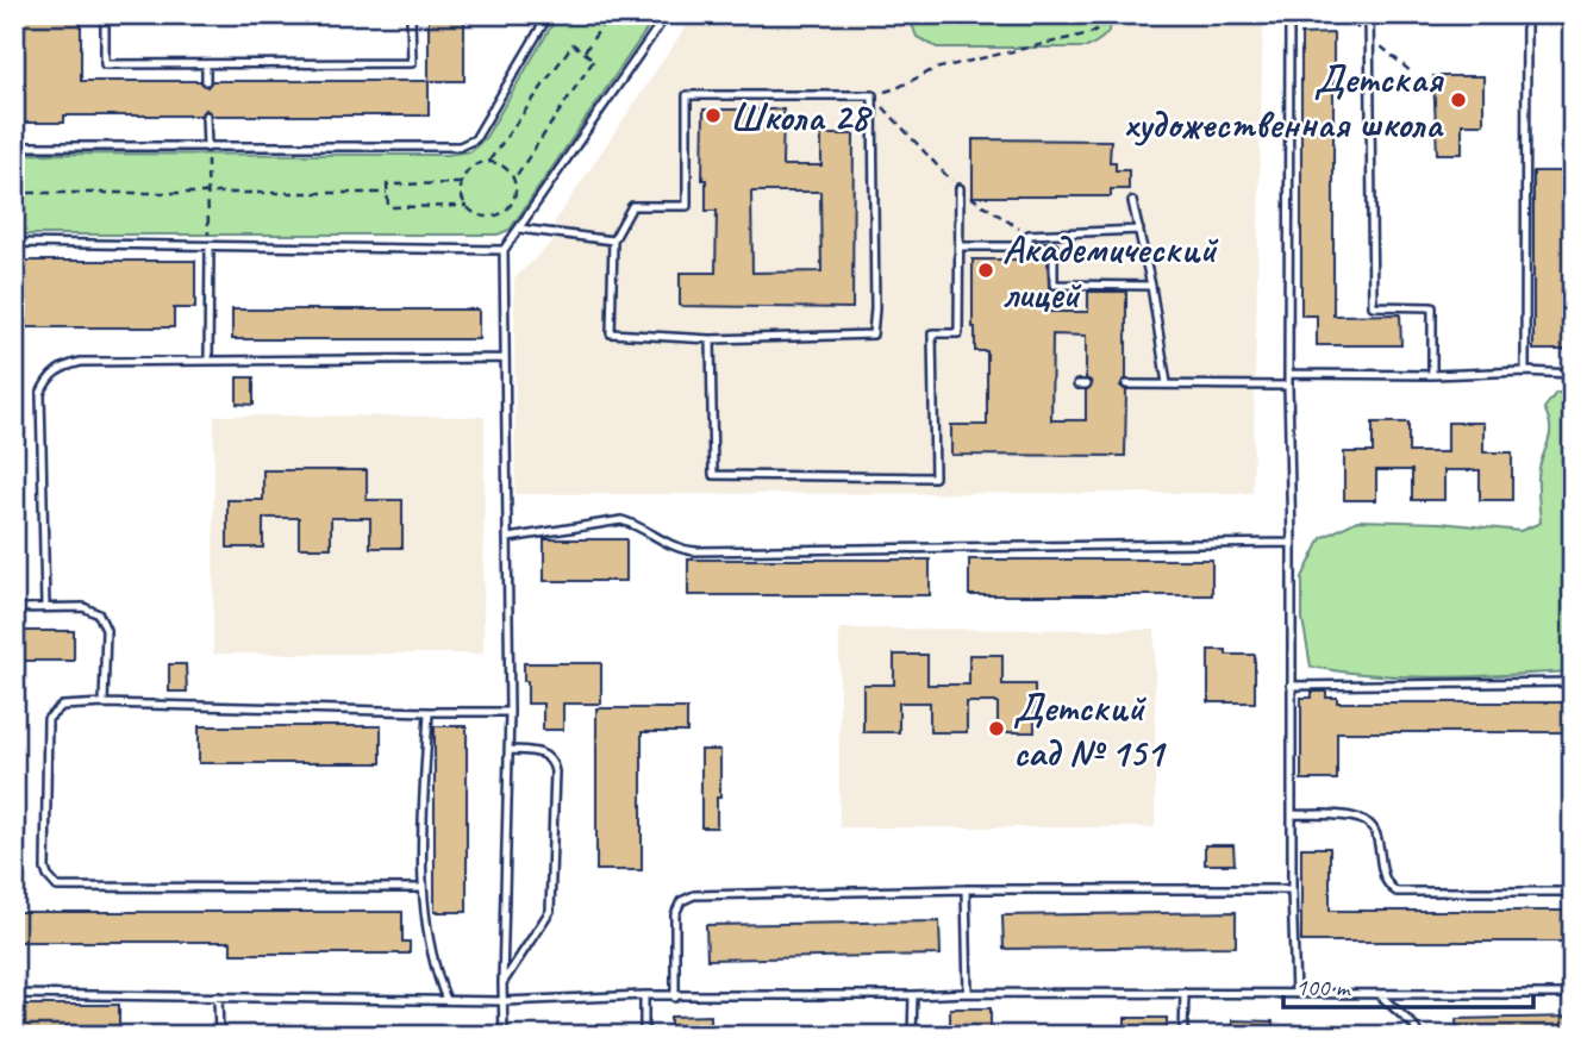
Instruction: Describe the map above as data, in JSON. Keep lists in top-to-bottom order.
{
  "places": [
    "Детская художественная школа",
    "Школа 28",
    "Академический лицей",
    "Детский сад № 151"
  ],
  "scale_bar": "100 m"
}
